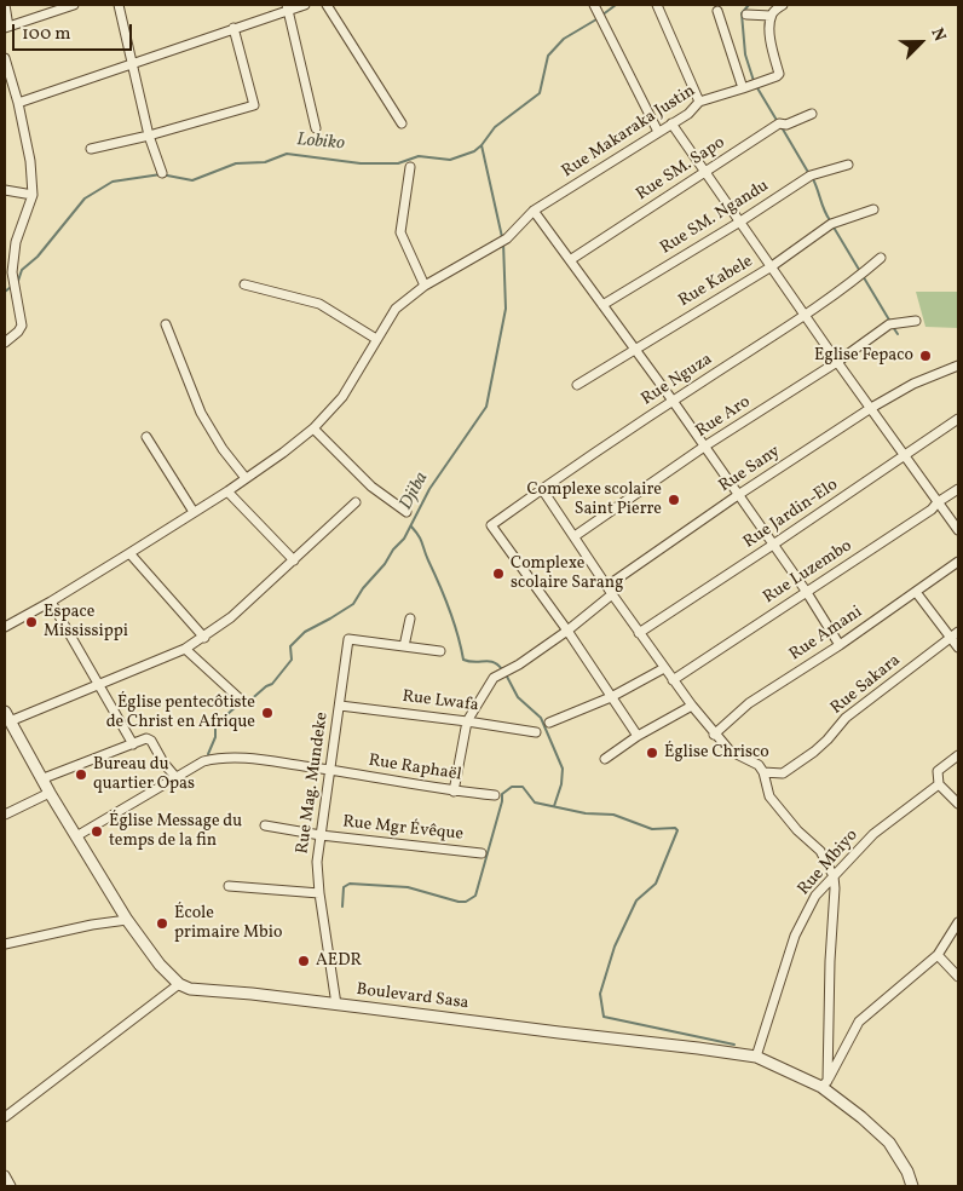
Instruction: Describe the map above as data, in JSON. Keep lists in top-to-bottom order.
{
  "streets": {
    "street": [
      "Rue Makaraka Justin",
      "Rue SM. Sapo",
      "Rue SM. Ngandu",
      "Rue Kabele",
      "Rue Nguza",
      "Rue Aro",
      "Rue Sany",
      "Rue Jardin-Elo",
      "Rue Luzembo",
      "Rue Amani",
      "Rue Sakara",
      "Rue Lwafa",
      "Rue Raphaël",
      "Rue Mag. Mundeke",
      "Rue Mgr Évêque",
      "Rue Mbiyo",
      "Boulevard Sasa"
    ]
  },
  "crossings": [
    ["Rue Lwafa", "Rue Mag. Mundeke"],
    ["Rue Raphaël", "Rue Mag. Mundeke"],
    ["Rue Mag. Mundeke", "Rue Mgr Évêque"],
    ["Rue Mag. Mundeke", "Boulevard Sasa"],
    ["Rue Mbiyo", "Boulevard Sasa"]
  ],
  "water": ["Lobiko", "Djiba"],
  "places": [
    "Eglise Fepaco",
    "Complexe scolaire Saint Pierre",
    "Complexe scolaire Sarang",
    "Espace Mississippi",
    "Église pentecôtiste de Christ en Afrique",
    "Église Chrisco",
    "Bureau du quartier Opas",
    "Église Message du temps de la fin",
    "École primaire Mbio",
    "AEDR"
  ],
  "scale_bar": "100 m",
  "north": "top right"
}
